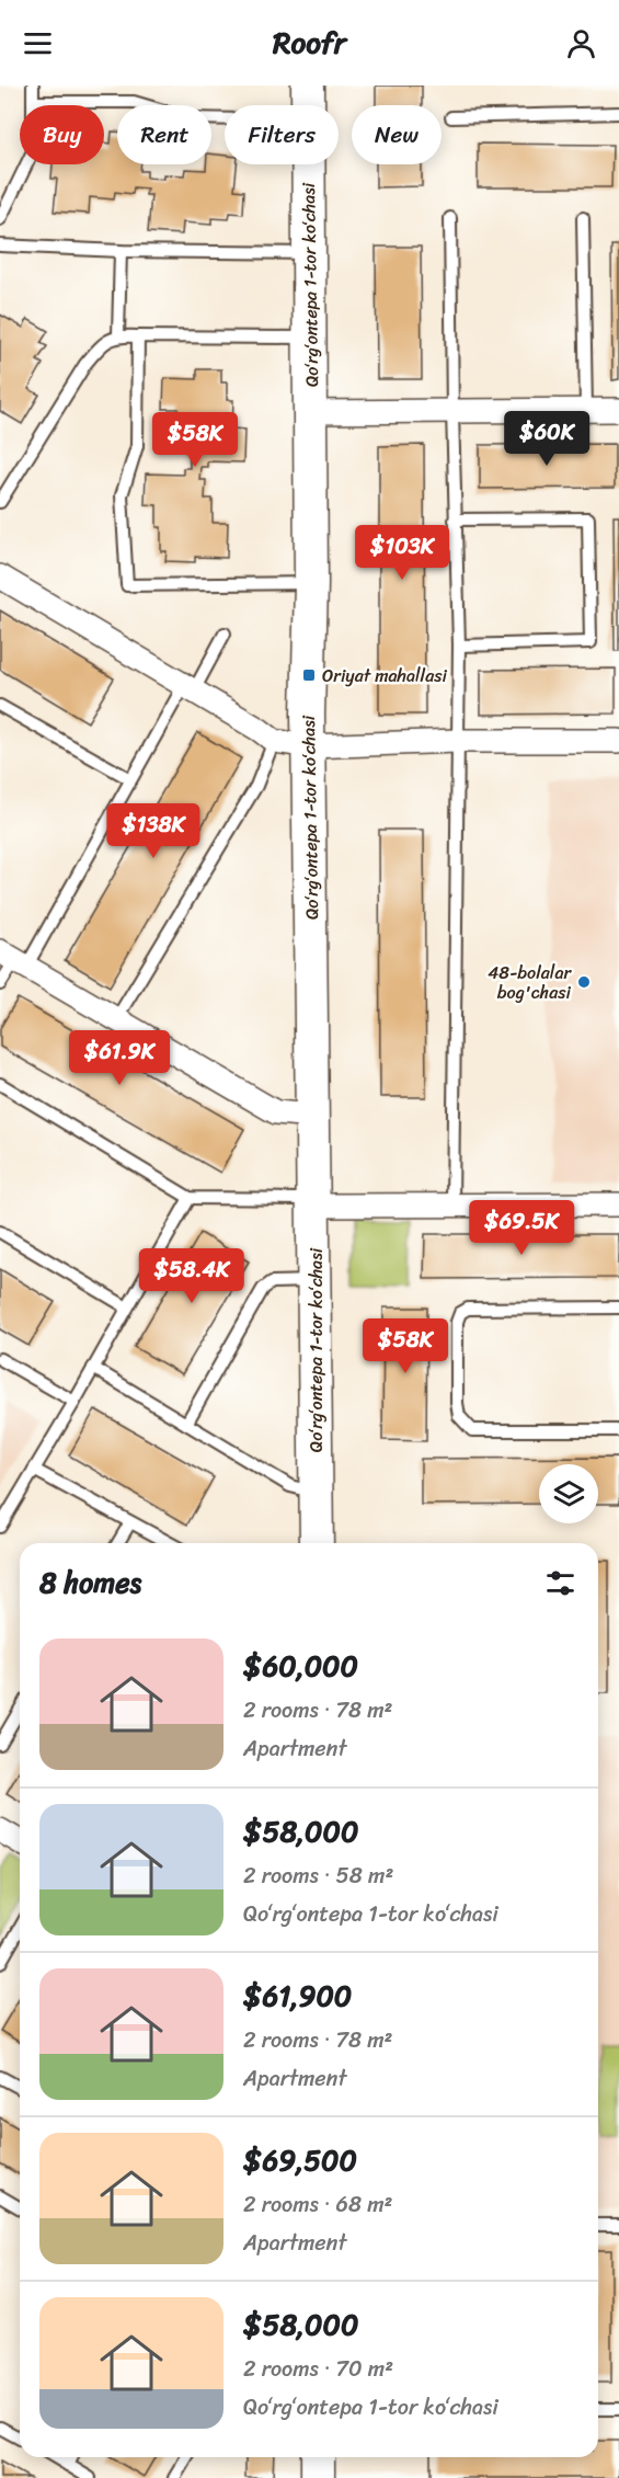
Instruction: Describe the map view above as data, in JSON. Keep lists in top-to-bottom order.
{
  "streets": {
    "street": ["Qoʻrgʻontepa 1-tor koʻchasi"]
  },
  "places": {
    "transit": ["Oriyat mahallasi"],
    "other": ["48-bolalar bog'chasi"]
  },
  "page": {
    "header": "Roofr",
    "chip": [
      "Buy",
      "Rent",
      "Filters",
      "New"
    ],
    "price": [
      "$60K",
      "$58K",
      "$103K",
      "$138K",
      "$61.9K",
      "$69.5K",
      "$58.4K",
      "$58K"
    ],
    "heading": "8 homes",
    "list": [
      {
        "name": "$60,000",
        "note": "2 rooms · 78 m² · Apartment"
      },
      {
        "name": "$58,000",
        "note": "2 rooms · 58 m² · Qoʻrgʻontepa 1-tor koʻchasi"
      },
      {
        "name": "$61,900",
        "note": "2 rooms · 78 m² · Apartment"
      },
      {
        "name": "$69,500",
        "note": "2 rooms · 68 m² · Apartment"
      },
      {
        "name": "$58,000",
        "note": "2 rooms · 70 m² · Qoʻrgʻontepa 1-tor koʻchasi"
      }
    ]
  }
}
